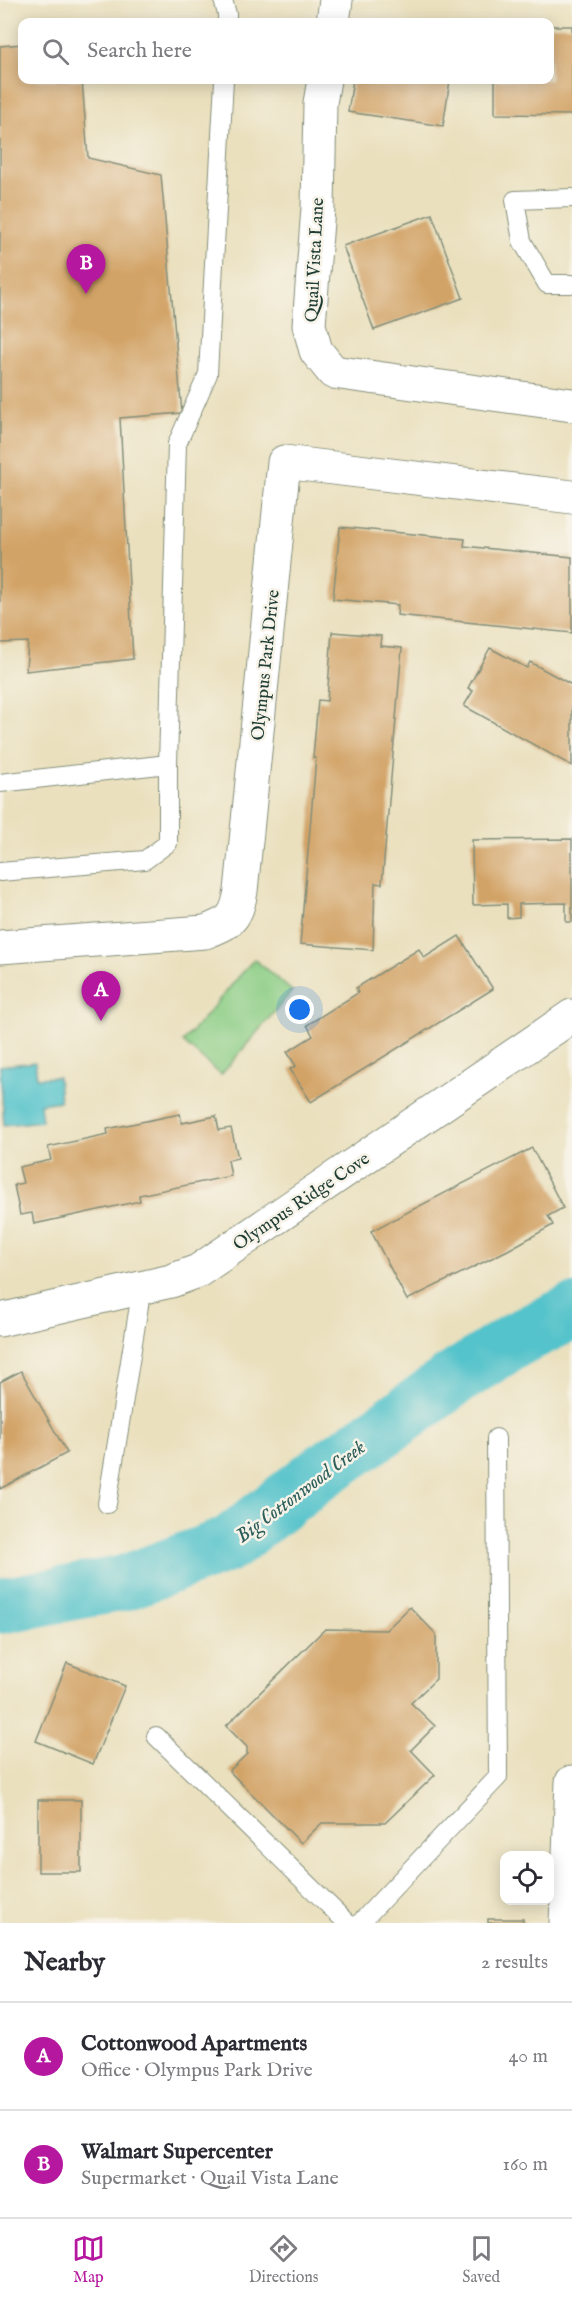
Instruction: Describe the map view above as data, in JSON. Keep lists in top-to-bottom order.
{
  "streets": {
    "street": ["Quail Vista Lane", "Olympus Park Drive", "Olympus Ridge Cove"]
  },
  "water": ["Big Cottonwood Creek"],
  "page": {
    "search": "Search here",
    "pins": ["B", "A"],
    "heading": ["Nearby", "2 results"],
    "list": [
      {
        "mark": "A",
        "name": "Cottonwood Apartments",
        "note": "Office · Olympus Park Drive",
        "value": "40 m"
      },
      {
        "mark": "B",
        "name": "Walmart Supercenter",
        "note": "Supermarket · Quail Vista Lane",
        "value": "160 m"
      }
    ],
    "nav": ["Map", "Directions", "Saved"]
  }
}
